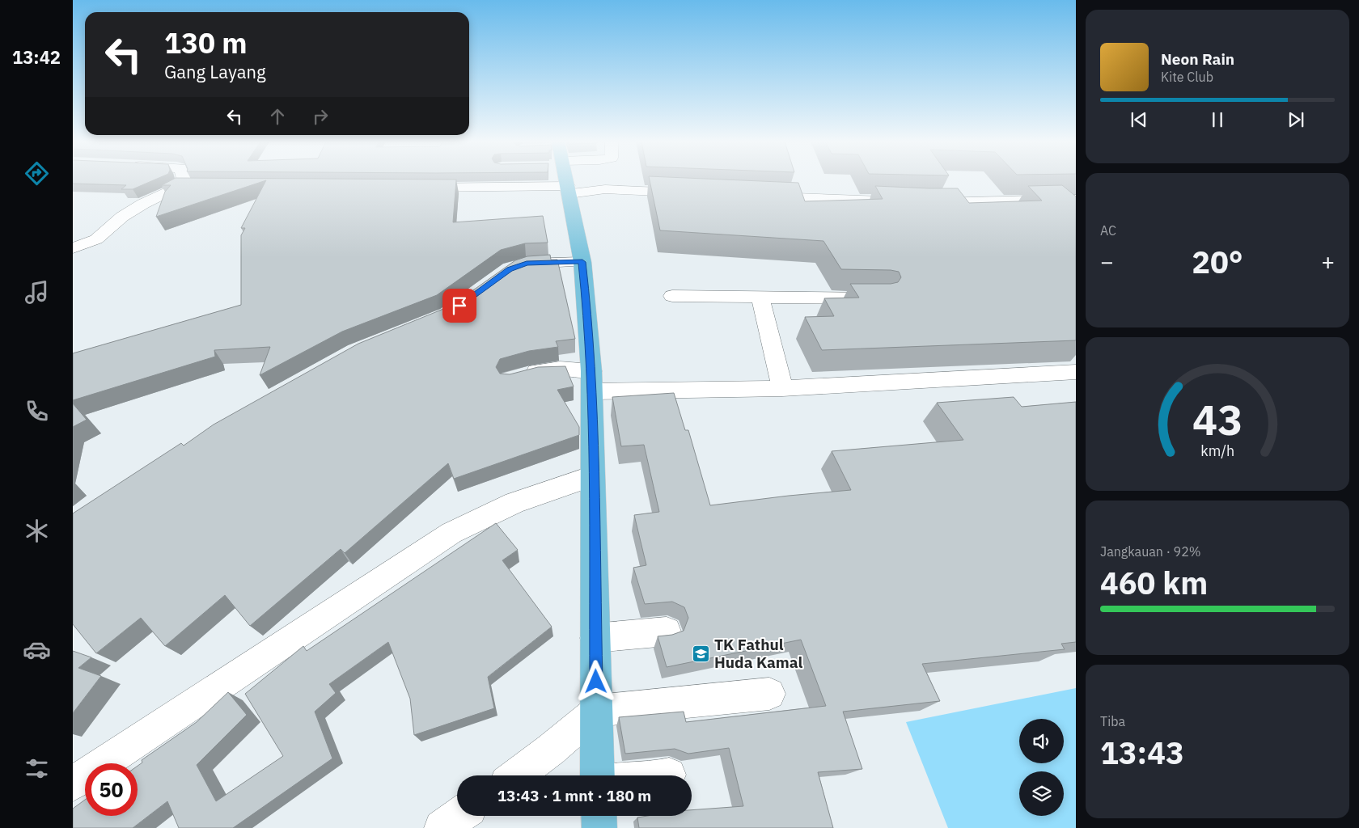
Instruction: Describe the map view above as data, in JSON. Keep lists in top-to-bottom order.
{
  "places": {
    "school or university": ["TK Fathul Huda Kamal"]
  },
  "page": {
    "tabs": "13:42",
    "turn": ["130 m", "Gang Layang"],
    "song": ["Neon Rain", "Kite Club"],
    "tile": [
      "AC",
      ["Jangkauan · 92%", "460 km"],
      ["Tiba", "13:43"]
    ],
    "heat": ["−", "20°", "+"],
    "limit": "50",
    "trip": "13:43 · 1 mnt · 180 m",
    "gauge": ["43", "km/h"]
  }
}
